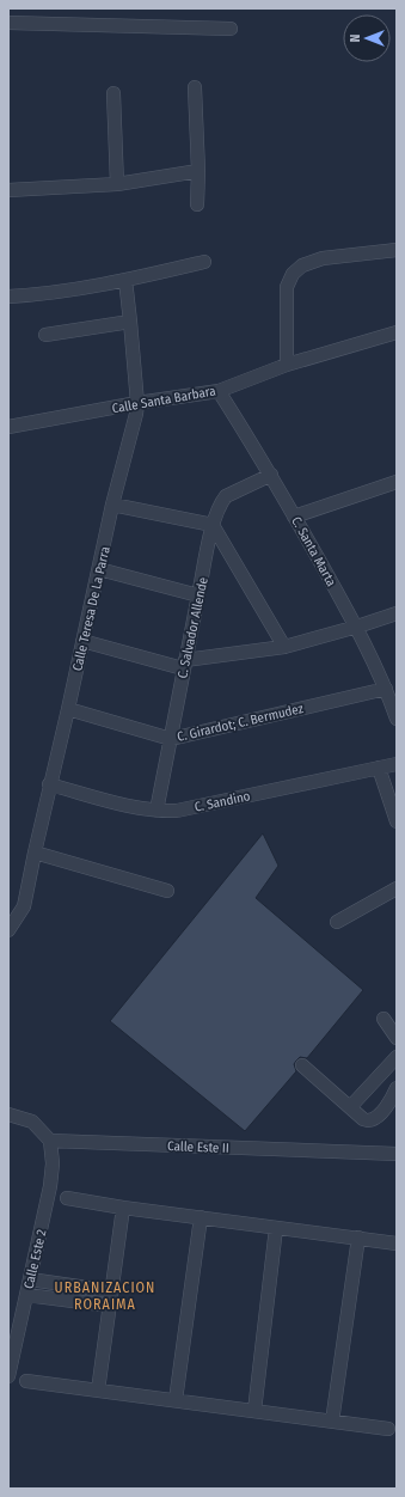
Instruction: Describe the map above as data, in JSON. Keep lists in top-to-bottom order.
{
  "streets": {
    "street": [
      "Calle Santa Barbara",
      "C. Santa Marta",
      "Calle Teresa De La Parra",
      "C. Salvador Allende",
      "C. Girardot; C. Bermudez",
      "C. Sandino",
      "Calle Este II",
      "Calle Este 2"
    ]
  },
  "crossings": [
    ["Calle Santa Barbara", "C. Santa Marta"],
    ["Calle Santa Barbara", "Calle Teresa De La Parra"],
    ["C. Santa Marta", "C. Salvador Allende"],
    ["C. Santa Marta", "C. Girardot; C. Bermudez"],
    ["Calle Teresa De La Parra", "C. Girardot; C. Bermudez"],
    ["Calle Teresa De La Parra", "C. Sandino"],
    ["C. Salvador Allende", "C. Girardot; C. Bermudez"],
    ["C. Salvador Allende", "C. Sandino"],
    ["Calle Este II", "Calle Este 2"]
  ],
  "districts": ["URBANIZACION RORAIMA"],
  "north": "left"
}
